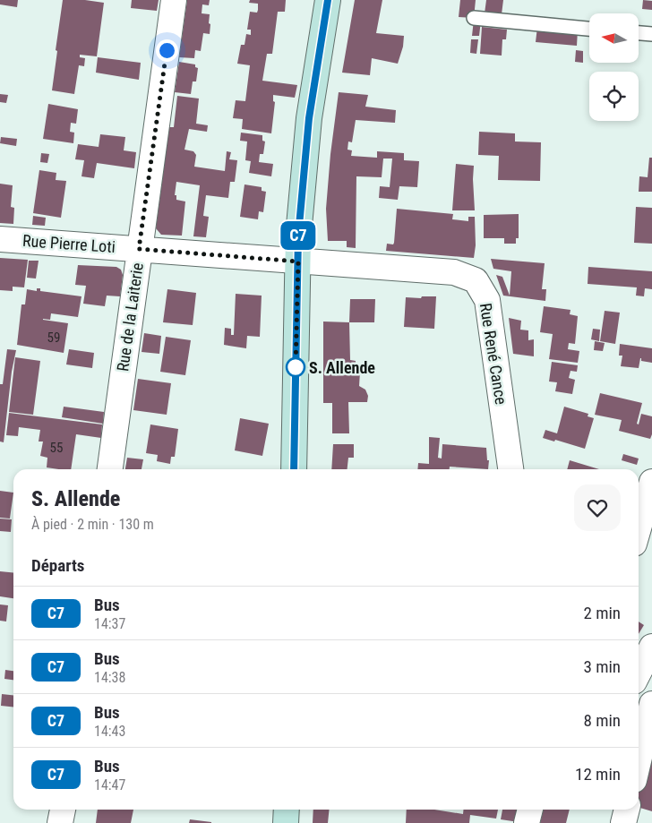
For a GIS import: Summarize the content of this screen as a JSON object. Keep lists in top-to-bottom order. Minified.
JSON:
{"streets":{"street":["Rue Pierre Loti","Rue de la Laiterie","Rue René Cance"]},"crossings":[["Rue Pierre Loti","Rue de la Laiterie"],["Rue Pierre Loti","Rue René Cance"]],"places":["S. Allende"],"lines":["bus line C7"],"house_numbers":["59","55"],"north":"left","page":{"on_map":"C7","heading":[["S. Allende","À pied · 2 min · 130 m"],"Départs"],"list":[{"mark":"C7","name":"Bus","note":"14:37","value":"2 min"},{"mark":"C7","name":"Bus","note":"14:38","value":"3 min"},{"mark":"C7","name":"Bus","note":"14:43","value":"8 min"},{"mark":"C7","name":"Bus","note":"14:47","value":"12 min"}]}}
